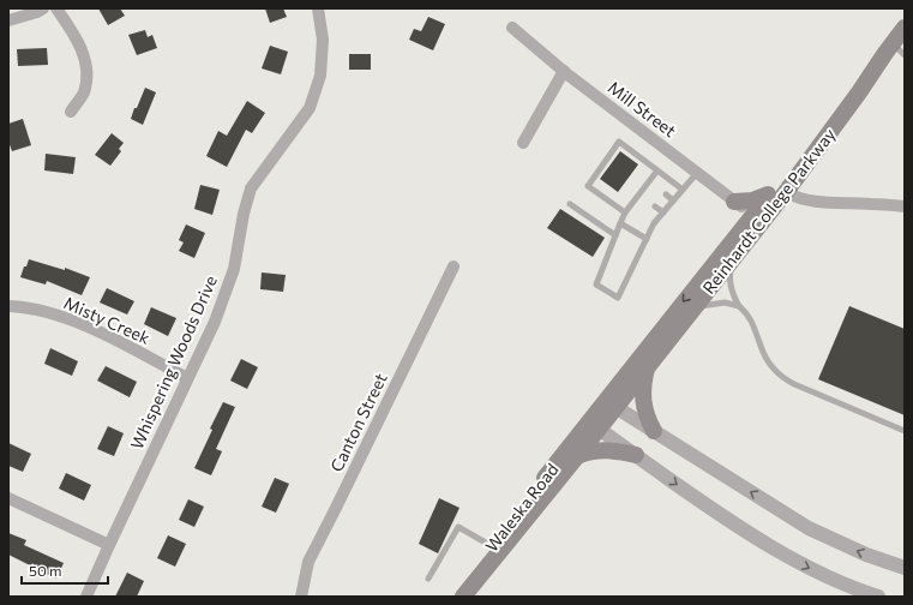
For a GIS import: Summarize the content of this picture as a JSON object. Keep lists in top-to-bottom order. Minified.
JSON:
{"streets":{"main road":["Reinhardt College Parkway","Waleska Road"],"street":["Mill Street","Misty Creek","Whispering Woods Drive","Canton Street"]},"crossings":[["Mill Street","Reinhardt College Parkway"],["Misty Creek","Whispering Woods Drive"]],"scale_bar":"50 m"}
